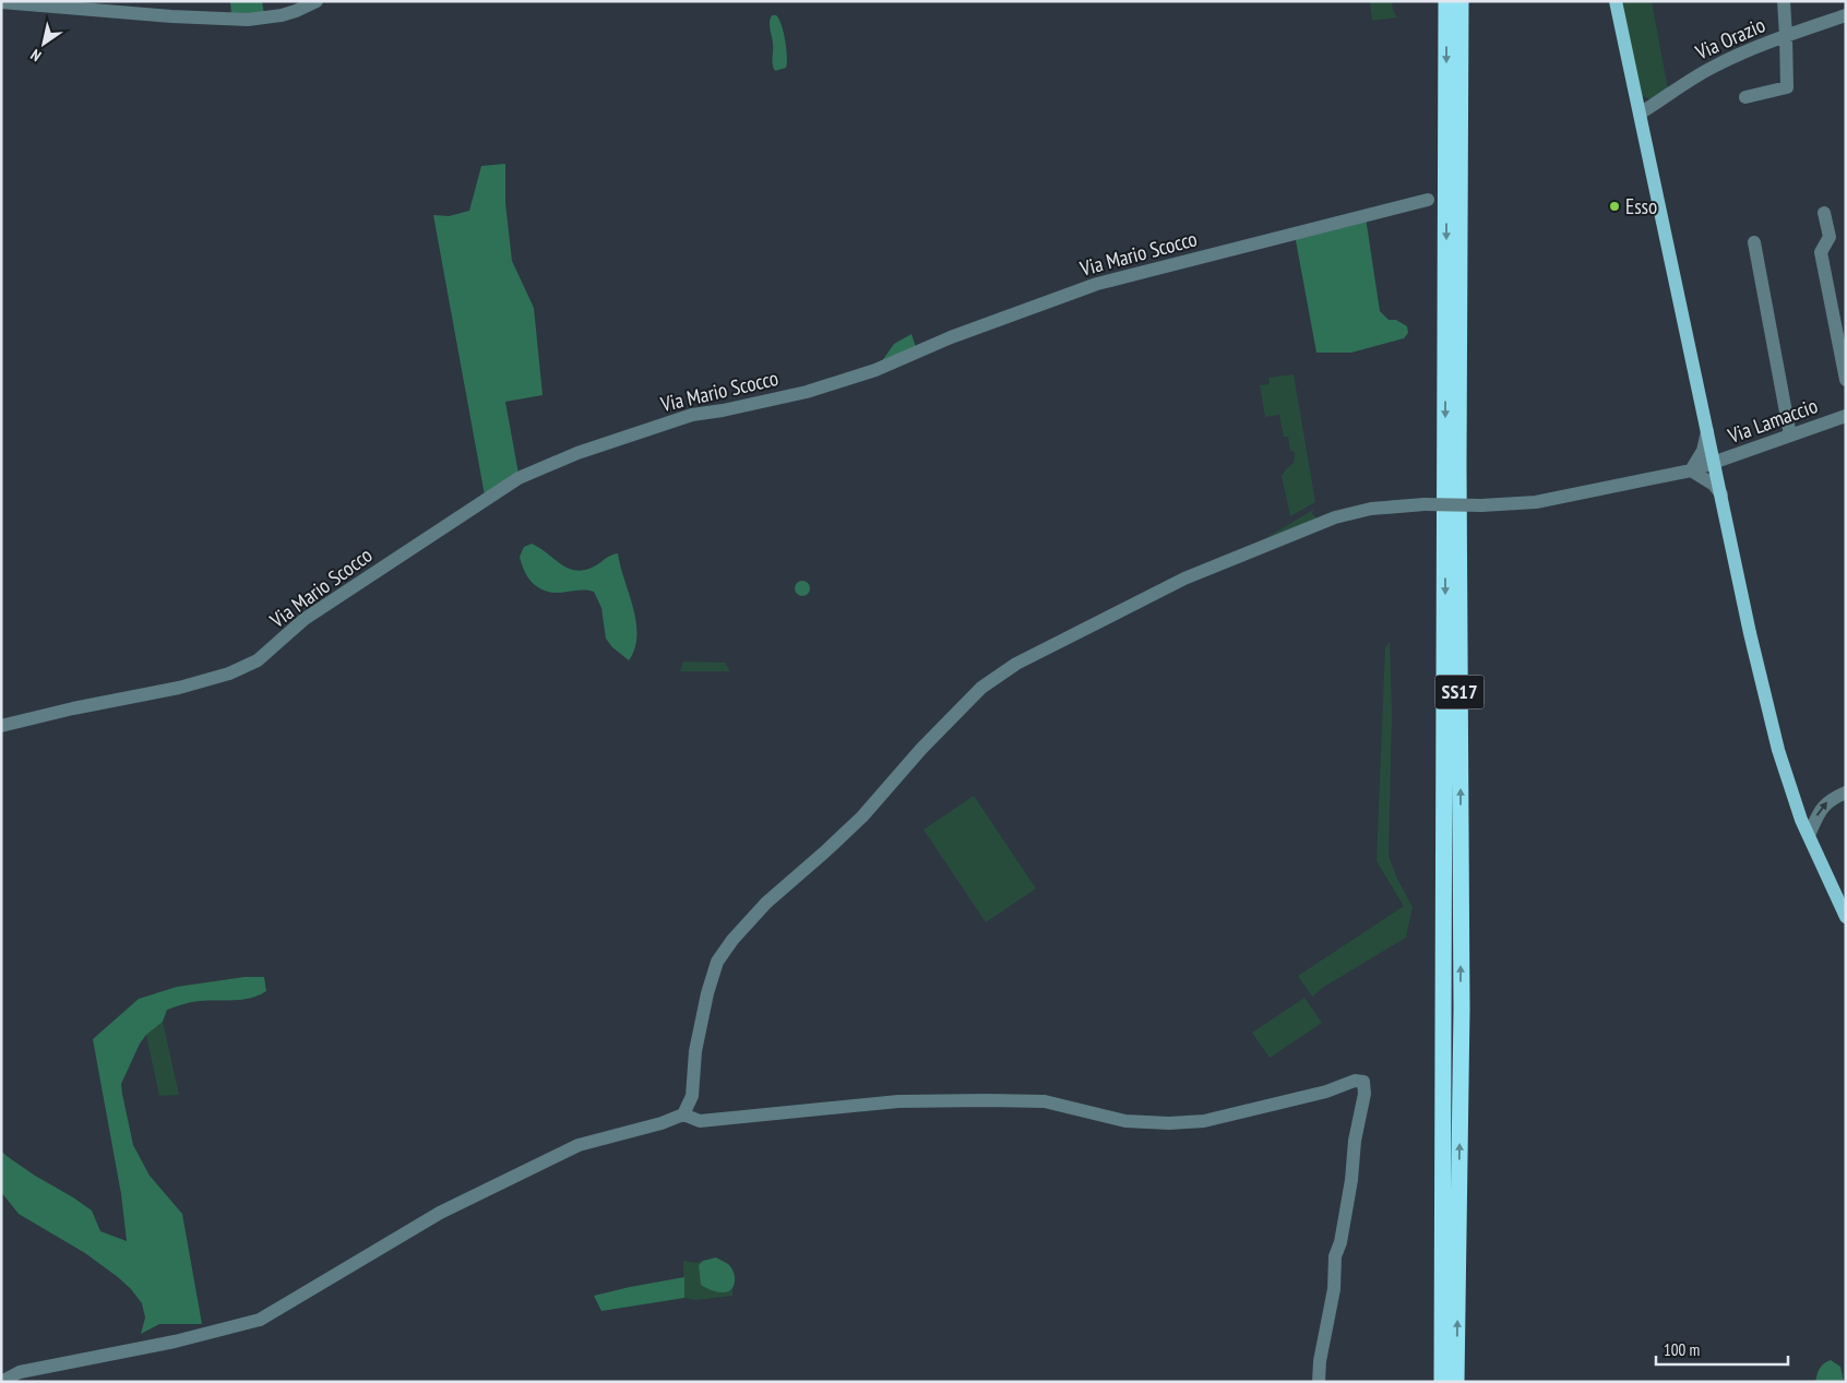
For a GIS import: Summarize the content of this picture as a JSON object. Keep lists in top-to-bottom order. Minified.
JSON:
{"streets":{"highway":["SS17"],"street":["Via Orazio","Via Mario Scocco","Via Lamaccio"]},"places":["Esso"],"scale_bar":"100 m","north":"bottom left"}
